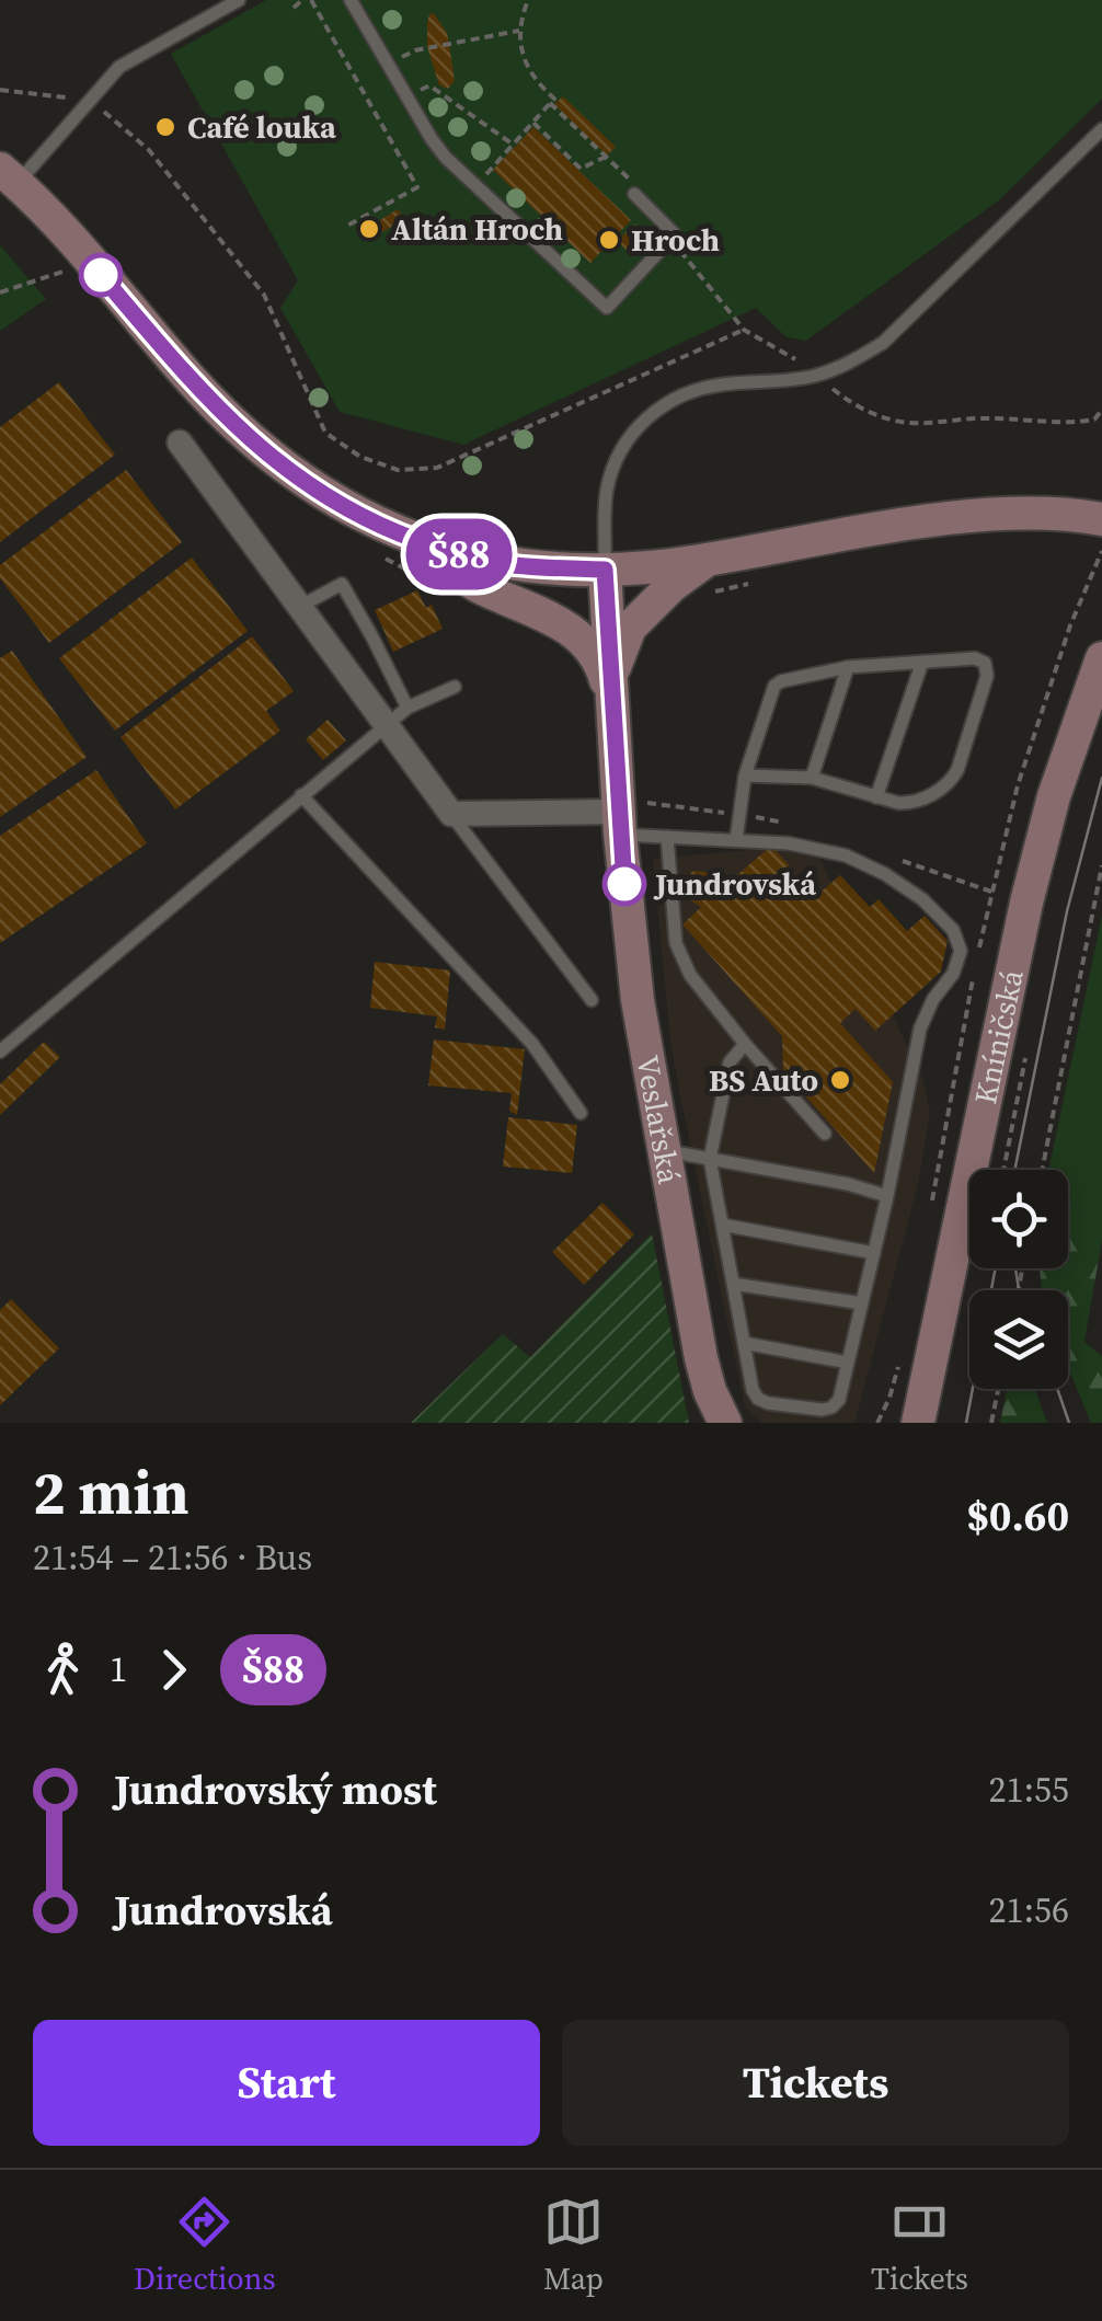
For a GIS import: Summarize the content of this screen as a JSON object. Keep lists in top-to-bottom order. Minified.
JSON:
{"streets":{"street":["Kníničská","Veslařská"]},"places":["Café louka","Altán Hroch","Hroch","Jundrovská","BS Auto"],"lines":["bus line Š88"],"page":{"on_map":"Š88","heading":["2 min","21:54 – 21:56 · Bus","$0.60"],"legs":["1","Š88"],"list":[{"name":"Jundrovský most","value":"21:55"},{"name":"Jundrovská","value":"21:56"}],"buttons":["Start","Tickets"],"tabs":["Directions","Map","Tickets"]}}
